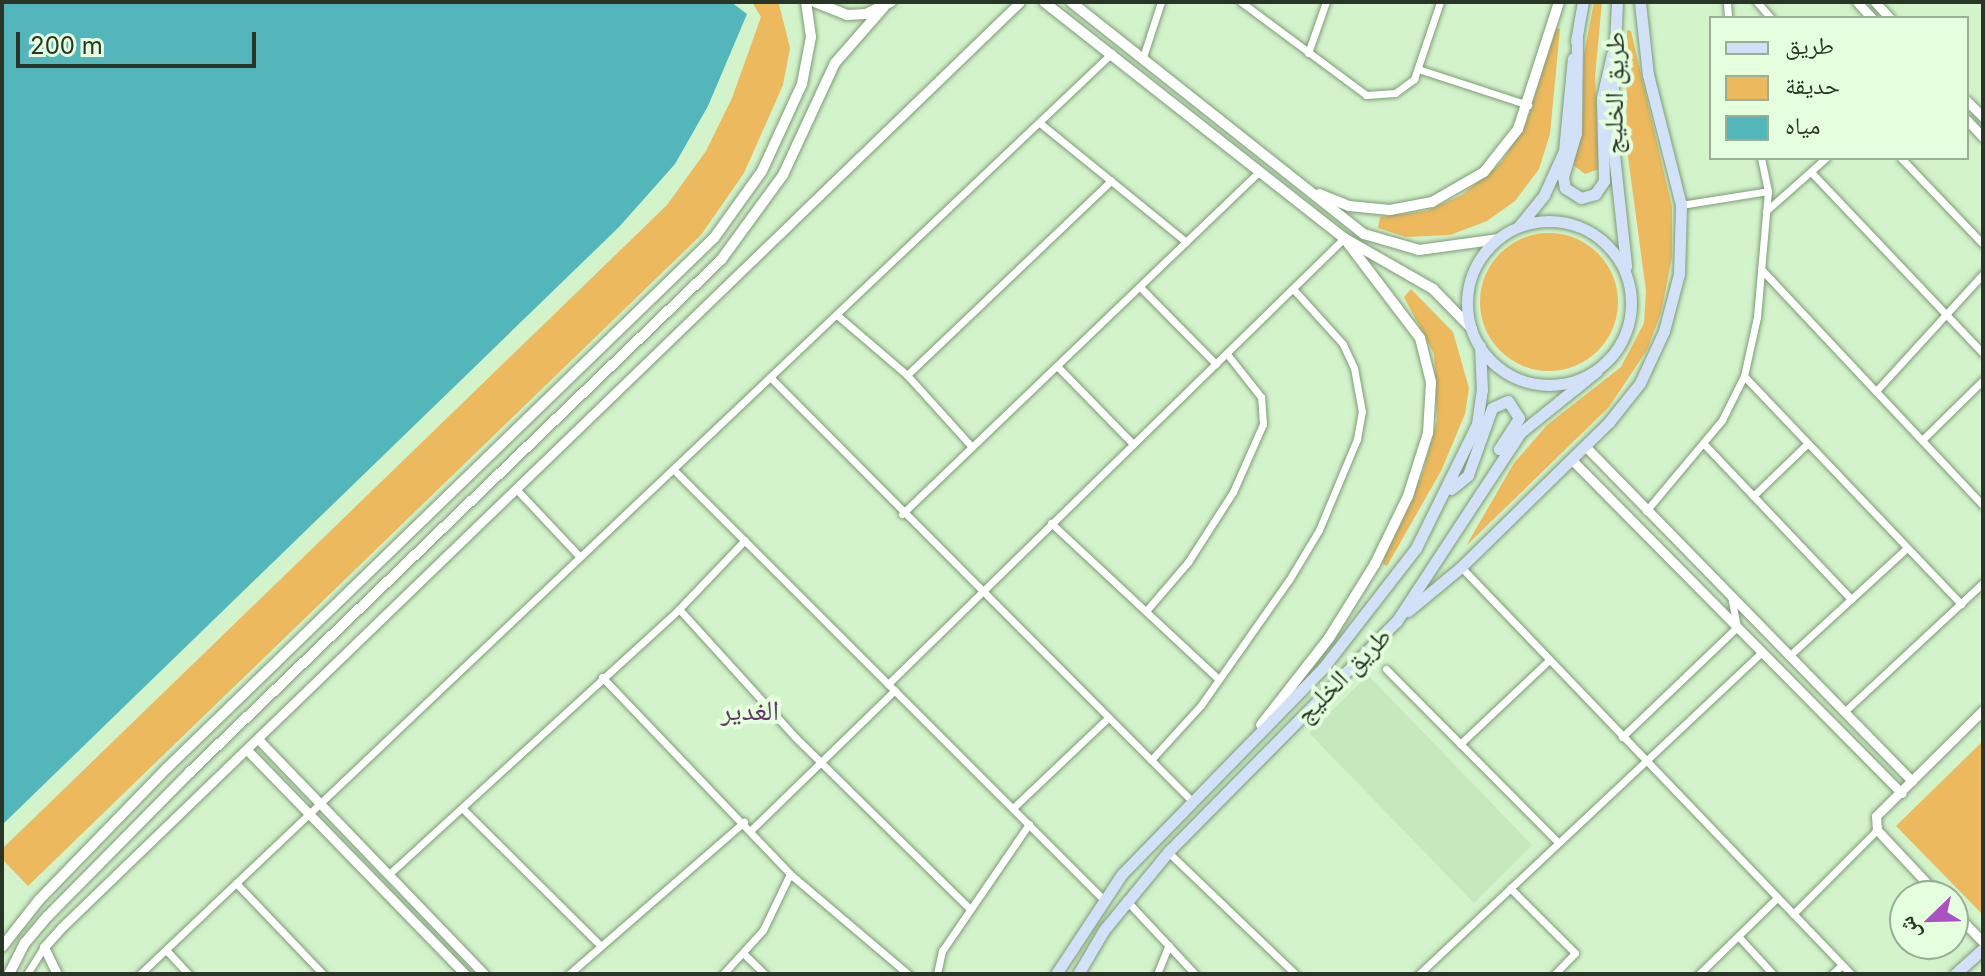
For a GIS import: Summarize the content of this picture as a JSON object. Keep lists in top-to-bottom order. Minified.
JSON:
{"streets":{"main road":["طريق الخليج"]},"districts":["الغدير"],"legend":["طريق","حديقة","مياه"],"scale_bar":"200 m","north":"bottom left"}
